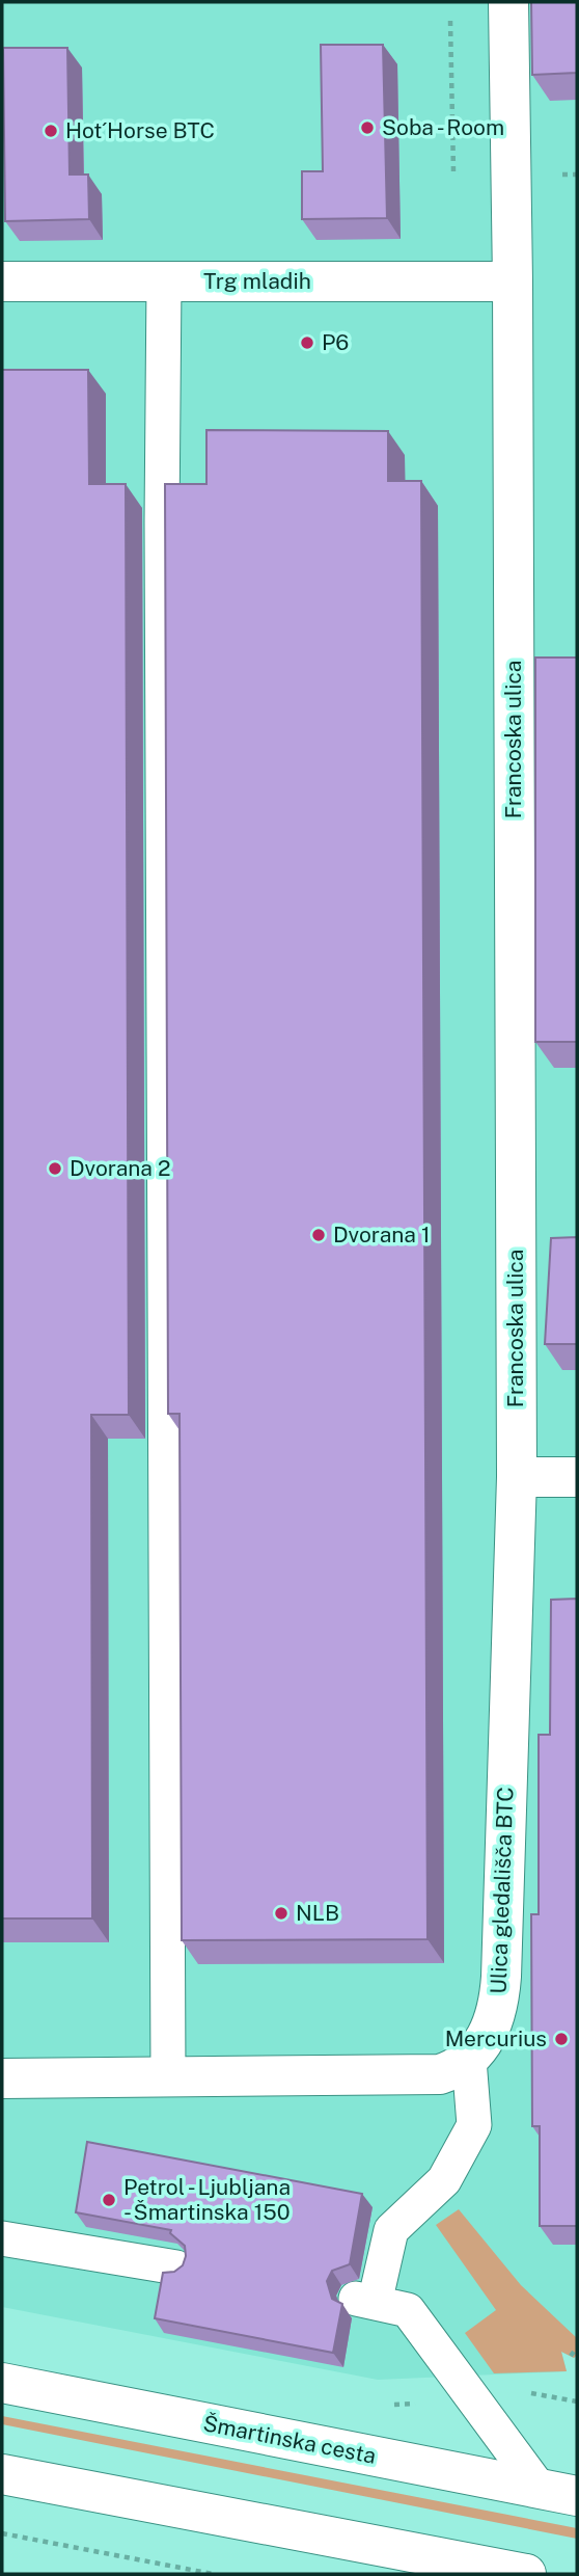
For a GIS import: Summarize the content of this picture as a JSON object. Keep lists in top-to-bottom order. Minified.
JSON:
{"streets":{"street":["Trg mladih","Francoska ulica","Ulica gledališča BTC","Šmartinska cesta"]},"crossings":[["Trg mladih","Francoska ulica"],["Francoska ulica","Ulica gledališča BTC"]],"places":["Soba - Room","Hot´Horse BTC","P6","Dvorana 2","Dvorana 1","NLB","Mercurius","Petrol - Ljubljana - Šmartinska 150"]}
